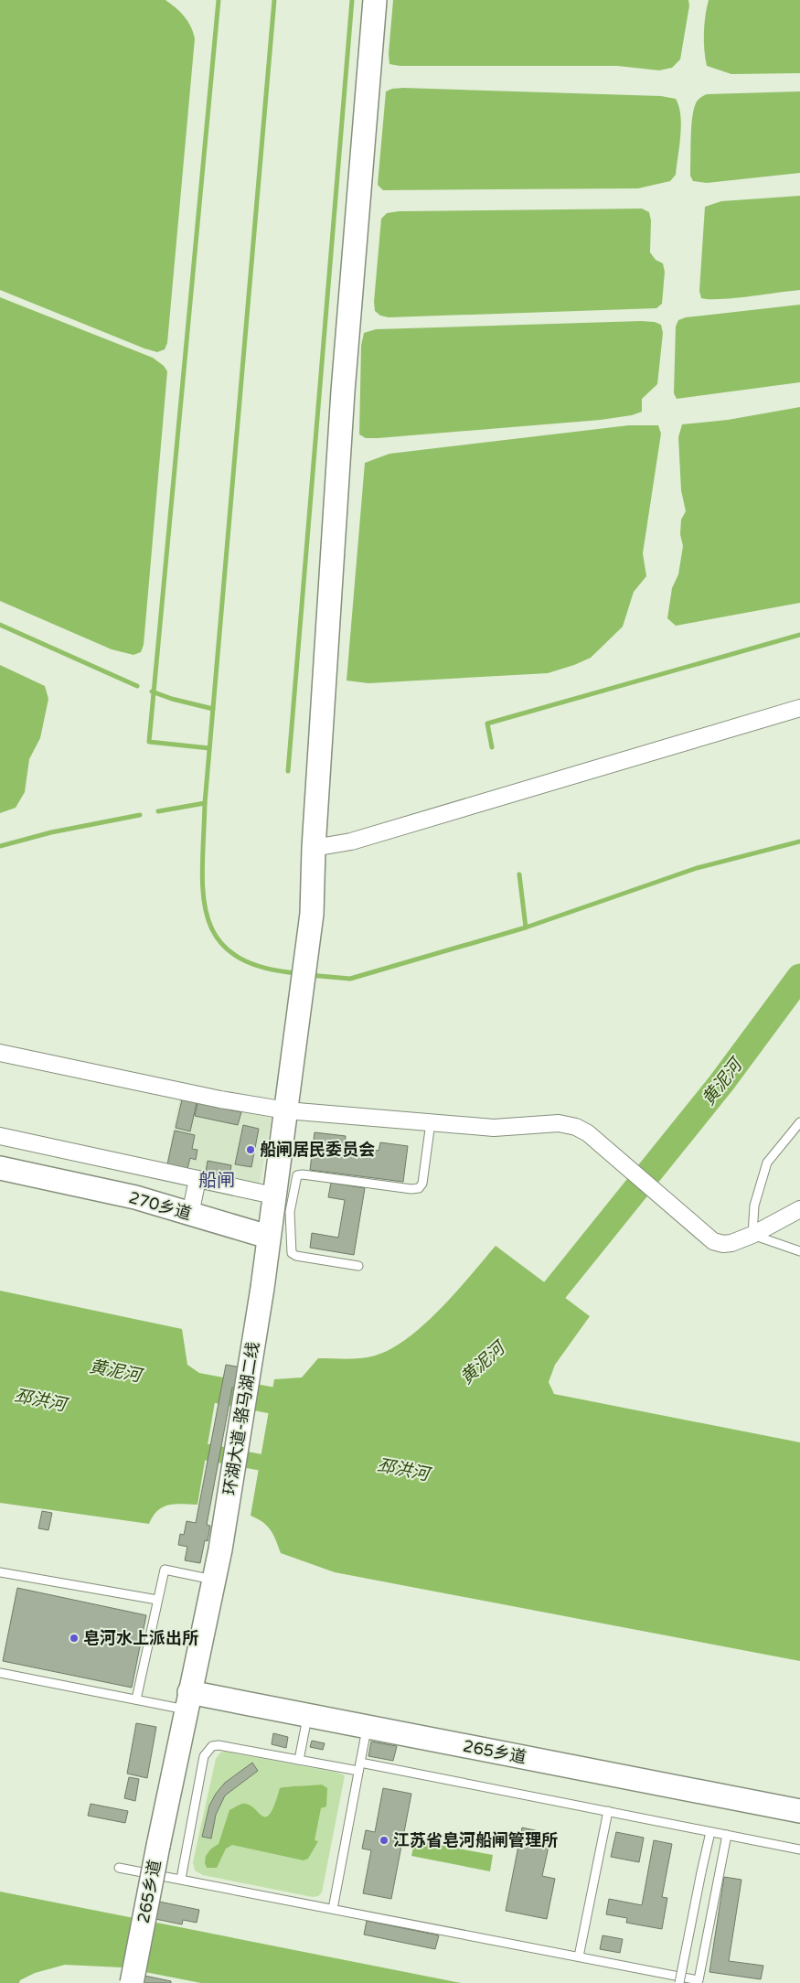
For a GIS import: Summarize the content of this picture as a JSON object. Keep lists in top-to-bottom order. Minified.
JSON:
{"streets":{"street":["270乡道","环湖大道-骆马湖二线","265乡道"]},"crossings":[["270乡道","环湖大道-骆马湖二线"],["环湖大道-骆马湖二线","265乡道"]],"districts":["船闸"],"water":["黄泥河","邳洪河"],"places":["船闸居民委员会","皂河水上派出所","江苏省皂河船闸管理所"]}
